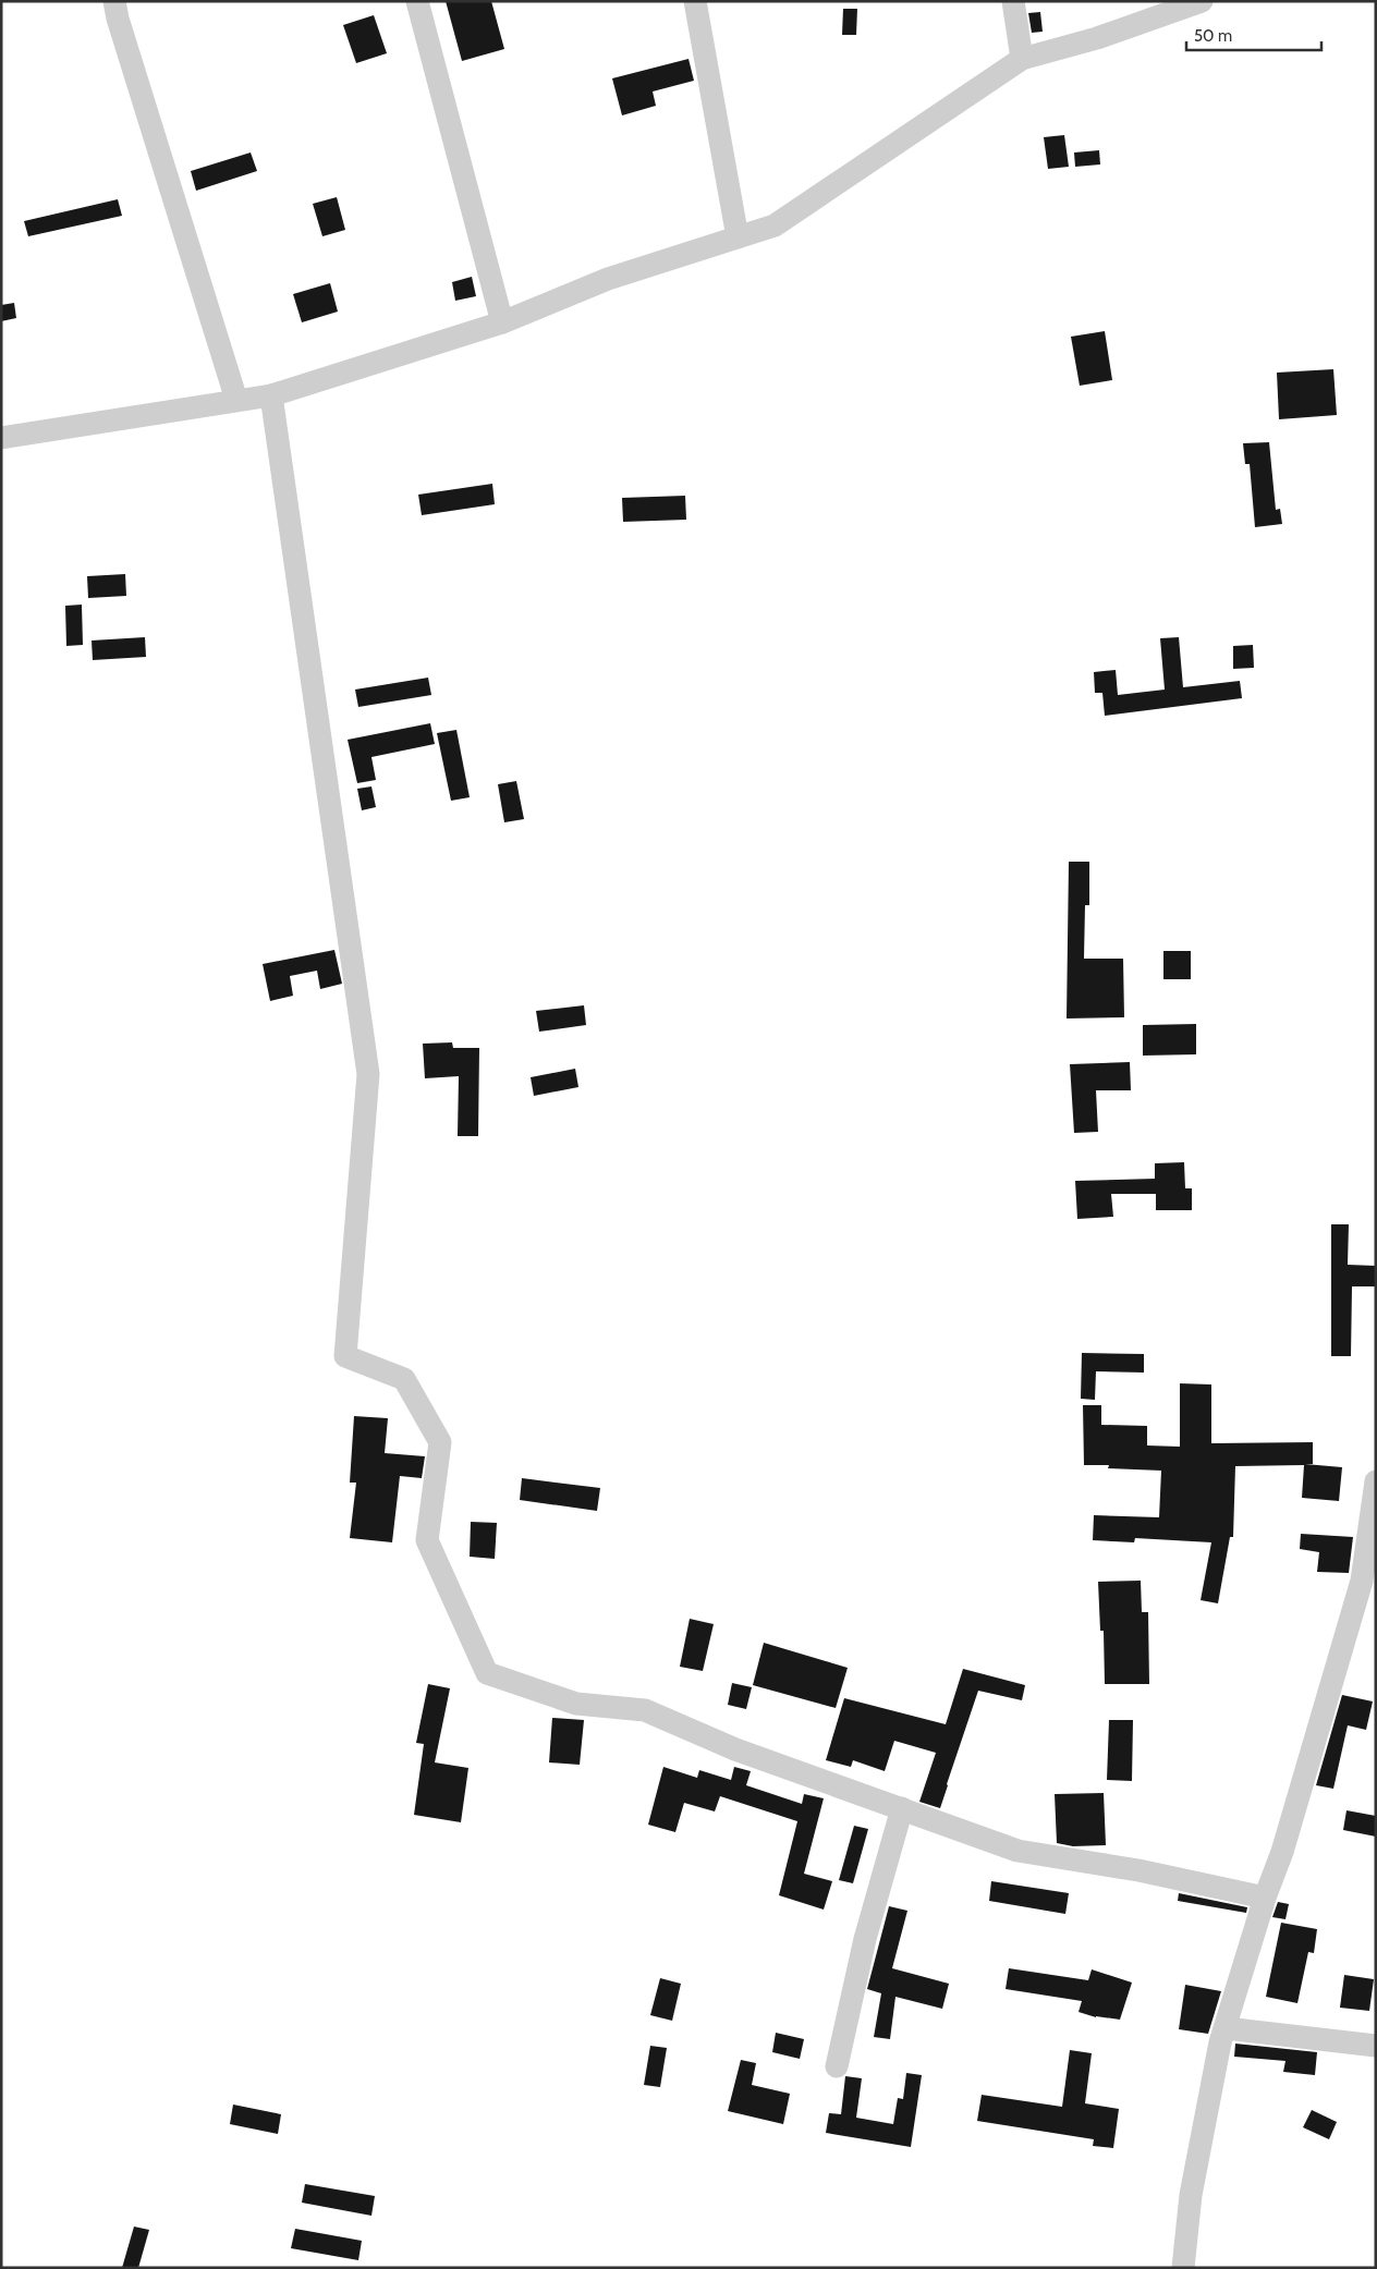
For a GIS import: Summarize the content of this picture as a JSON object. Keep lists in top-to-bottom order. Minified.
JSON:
{"scale_bar":"50 m"}
